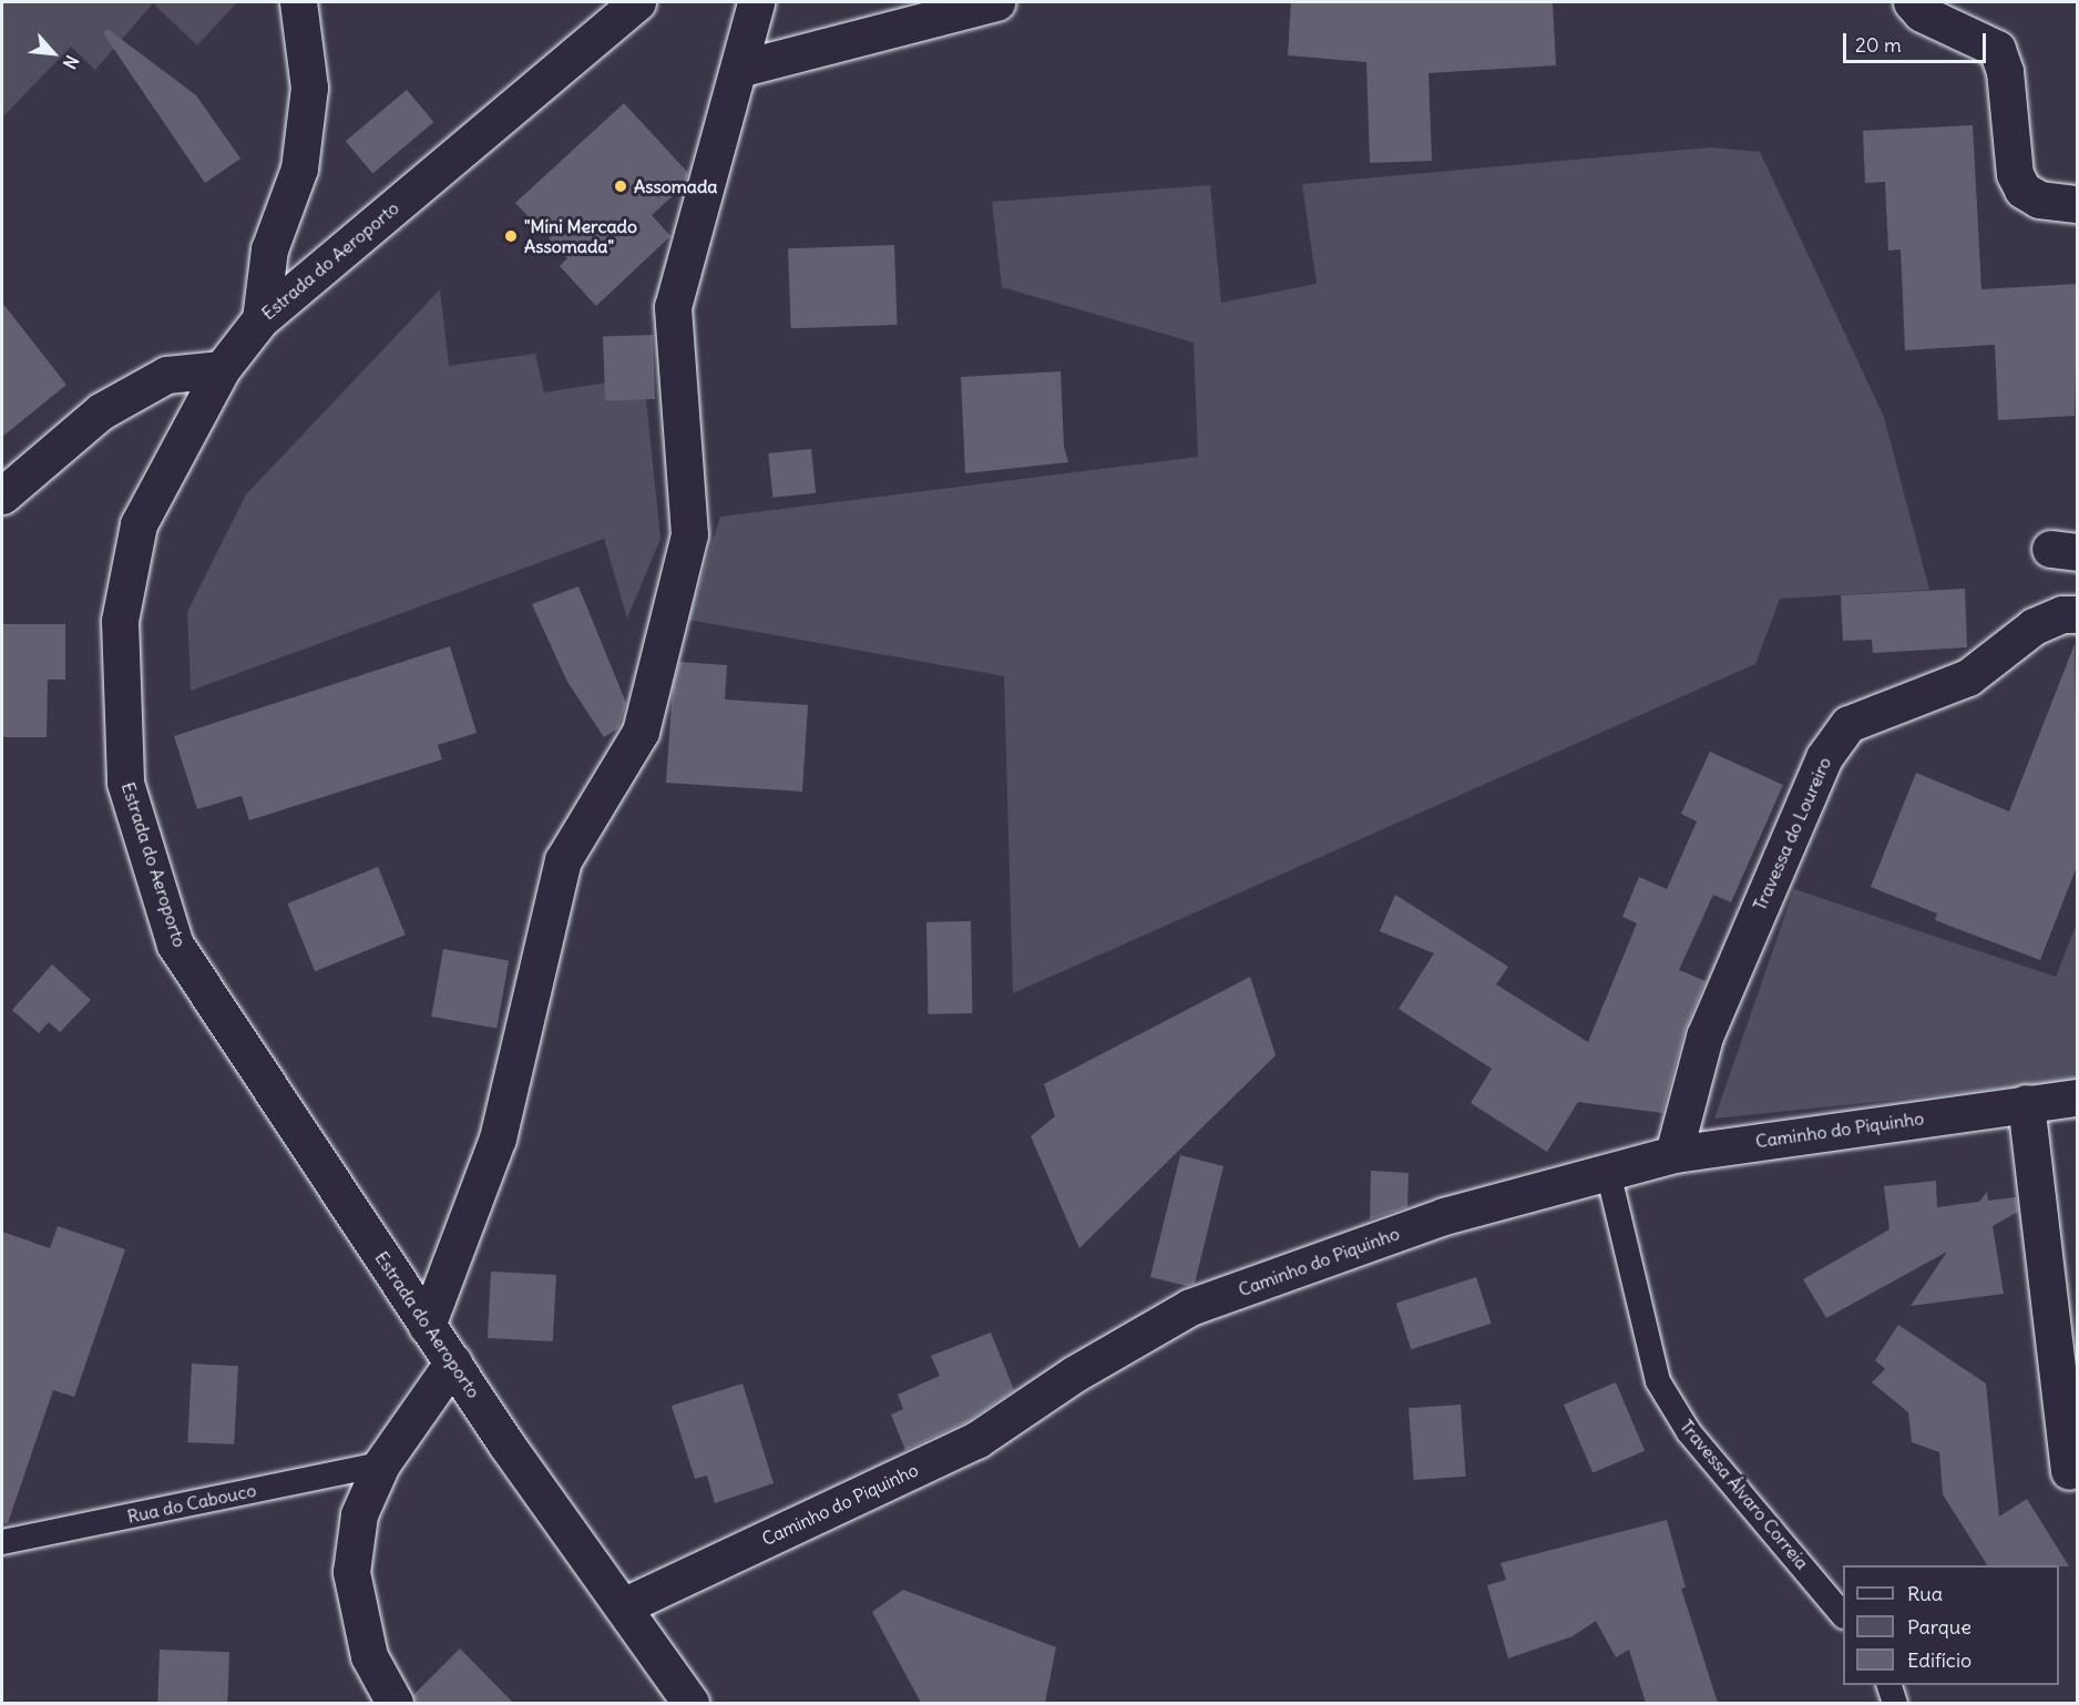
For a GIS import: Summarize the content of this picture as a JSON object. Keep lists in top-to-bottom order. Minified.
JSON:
{"streets":{"street":["Estrada do Aeroporto","Travessa do Loureiro","Caminho do Piquinho"],"lane":["Travessa Álvaro Correia","Rua do Cabouco"]},"crossings":[["Estrada do Aeroporto","Caminho do Piquinho"],["Travessa do Loureiro","Caminho do Piquinho"],["Caminho do Piquinho","Travessa Álvaro Correia"]],"places":["Assomada","\"Mini Mercado Assomada\""],"legend":["Rua","Parque","Edifício"],"scale_bar":"20 m","north":"bottom right"}
